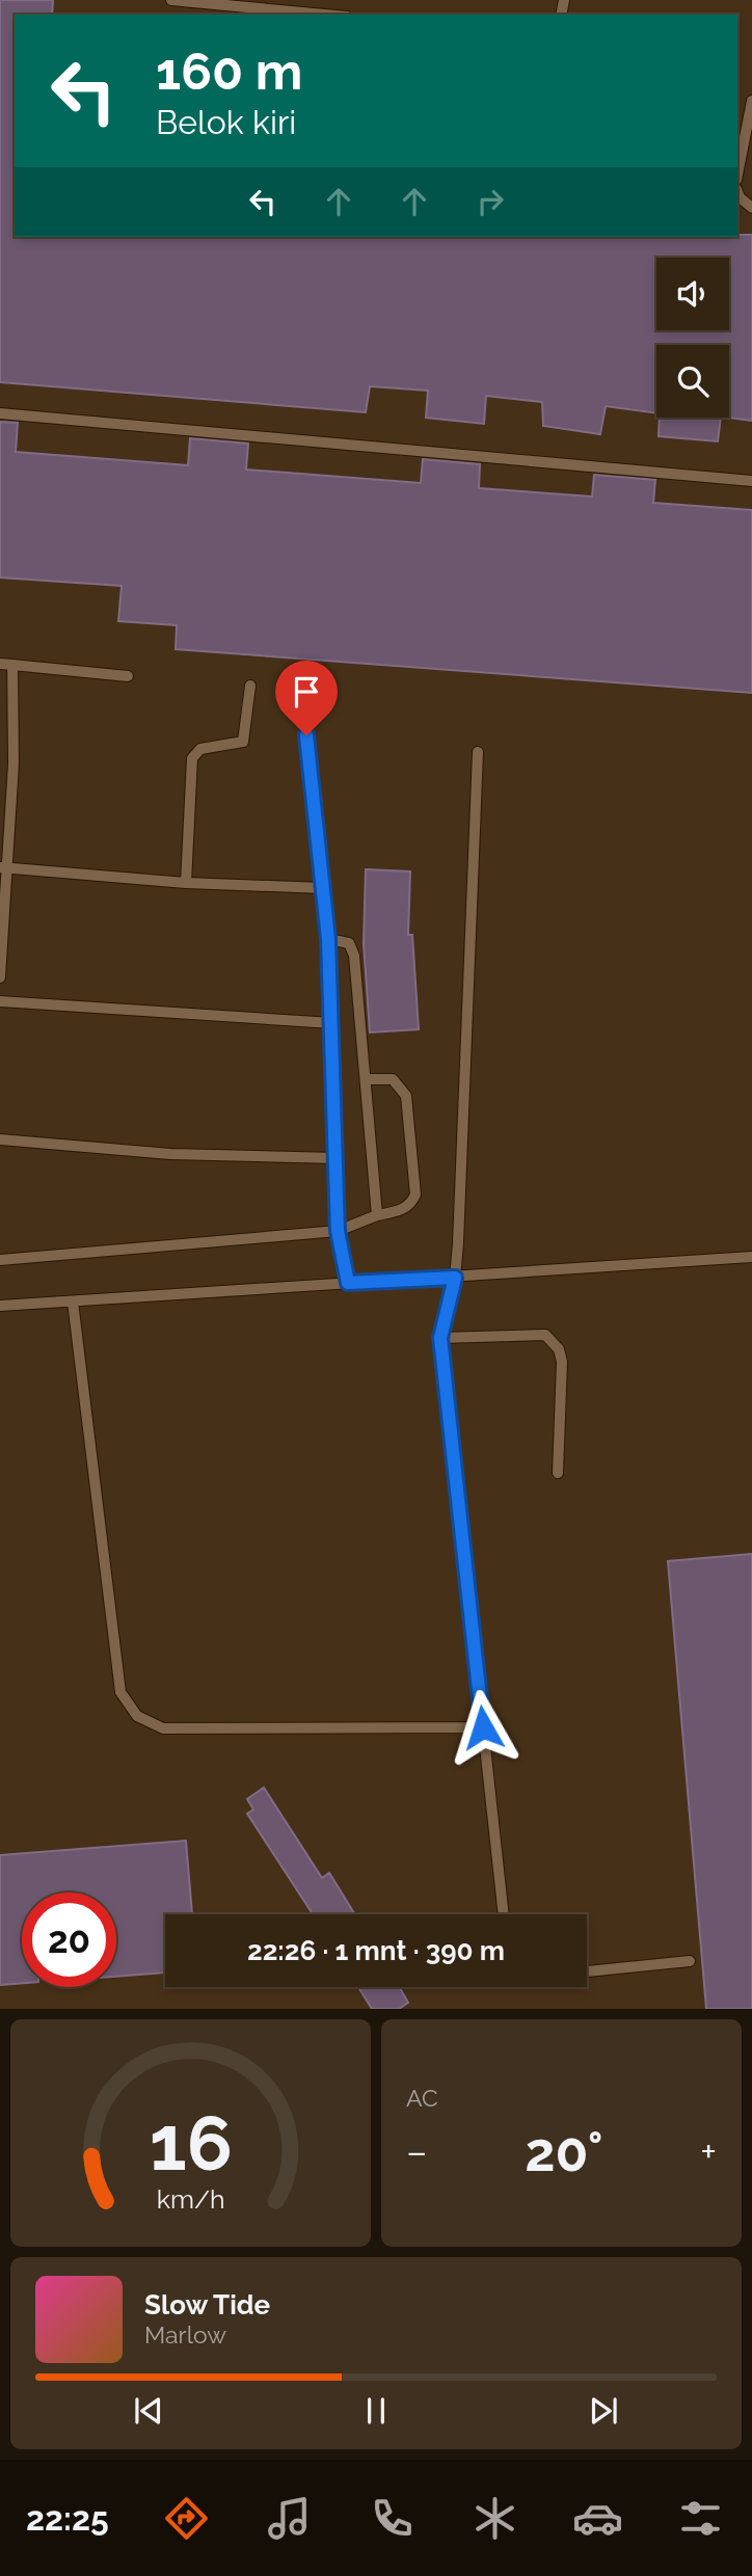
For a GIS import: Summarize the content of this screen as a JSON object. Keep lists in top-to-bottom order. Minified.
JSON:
{"page":{"turn":["160 m","Belok kiri"],"limit":"20","trip":"22:26 · 1 mnt · 390 m","tile":"AC","heat":["−","20°","+"],"song":["Slow Tide","Marlow"],"tabs":"22:25","gauge":["16","km/h"]}}
